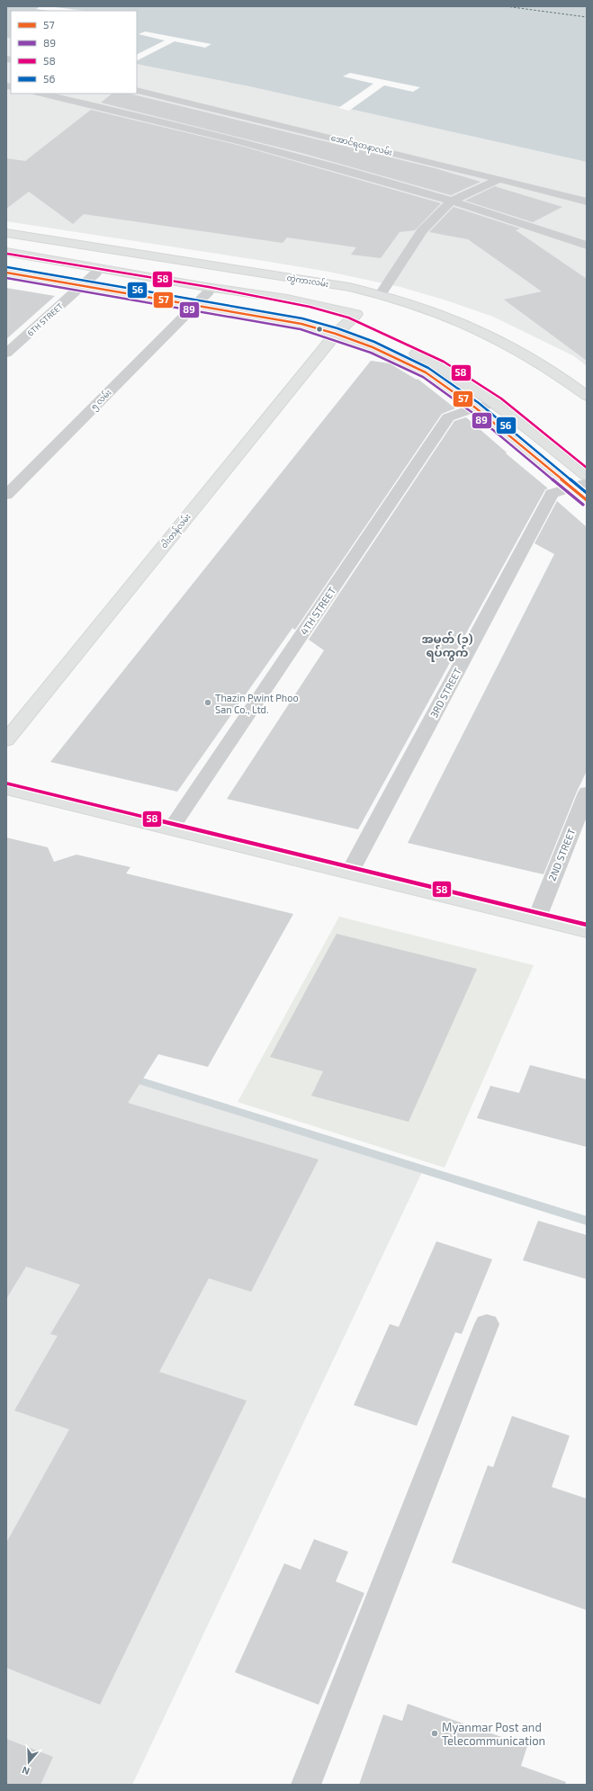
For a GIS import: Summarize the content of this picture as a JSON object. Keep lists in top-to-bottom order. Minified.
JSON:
{"streets":{"main road":["တွဲကားလမ်း","ဝါးတန်လမ်း"],"street":["အောင်ရတနာလမ်း","6TH STREET","၅ လမ်း","4TH STREET","3RD STREET","2ND STREET"]},"districts":["အမှတ် (၁) ရပ်ကွက်"],"places":["Thazin Pwint Phoo San Co., Ltd.","Myanmar Post and Telecommunication"],"lines":["transit line 58","transit line 56","transit line 57","transit line 89"],"legend":["57","89","58","56"],"north":"bottom"}
